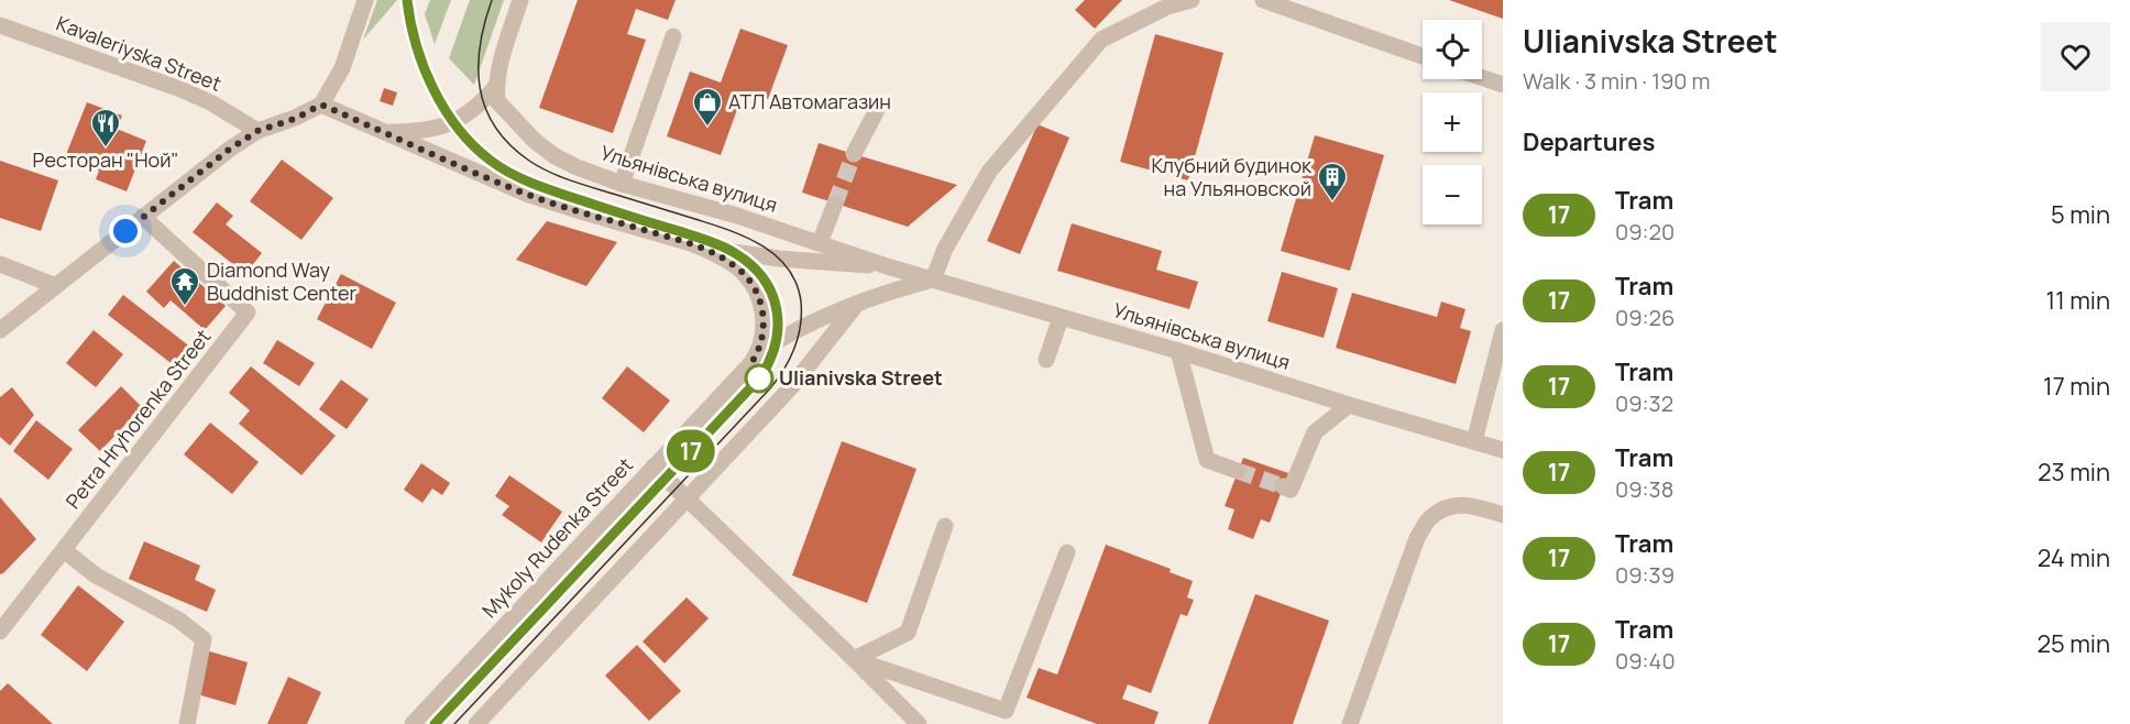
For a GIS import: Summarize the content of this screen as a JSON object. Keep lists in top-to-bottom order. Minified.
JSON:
{"streets":{"street":["Kavaleriyska Street","Ульянівська вулиця","Petra Hryhorenka Street","Mykoly Rudenka Street"]},"crossings":[["Ульянівська вулиця","Mykoly Rudenka Street"]],"places":{"shop":["АТЛ Автомагазин"],"restaurant":["Ресторан \"Ной\""],"building":["Клубний будинок на Ульяновской"],"temple":["Diamond Way Buddhist Center"],"other":["Ulianivska Street"]},"lines":["tram line 17"],"page":{"on_map":"17","heading":[["Ulianivska Street","Walk · 3 min · 190 m"],"Departures"],"map_buttons":["+","−"],"list":[{"mark":"17","name":"Tram","note":"09:20","value":"5 min"},{"mark":"17","name":"Tram","note":"09:26","value":"11 min"},{"mark":"17","name":"Tram","note":"09:32","value":"17 min"},{"mark":"17","name":"Tram","note":"09:38","value":"23 min"},{"mark":"17","name":"Tram","note":"09:39","value":"24 min"},{"mark":"17","name":"Tram","note":"09:40","value":"25 min"}]}}
